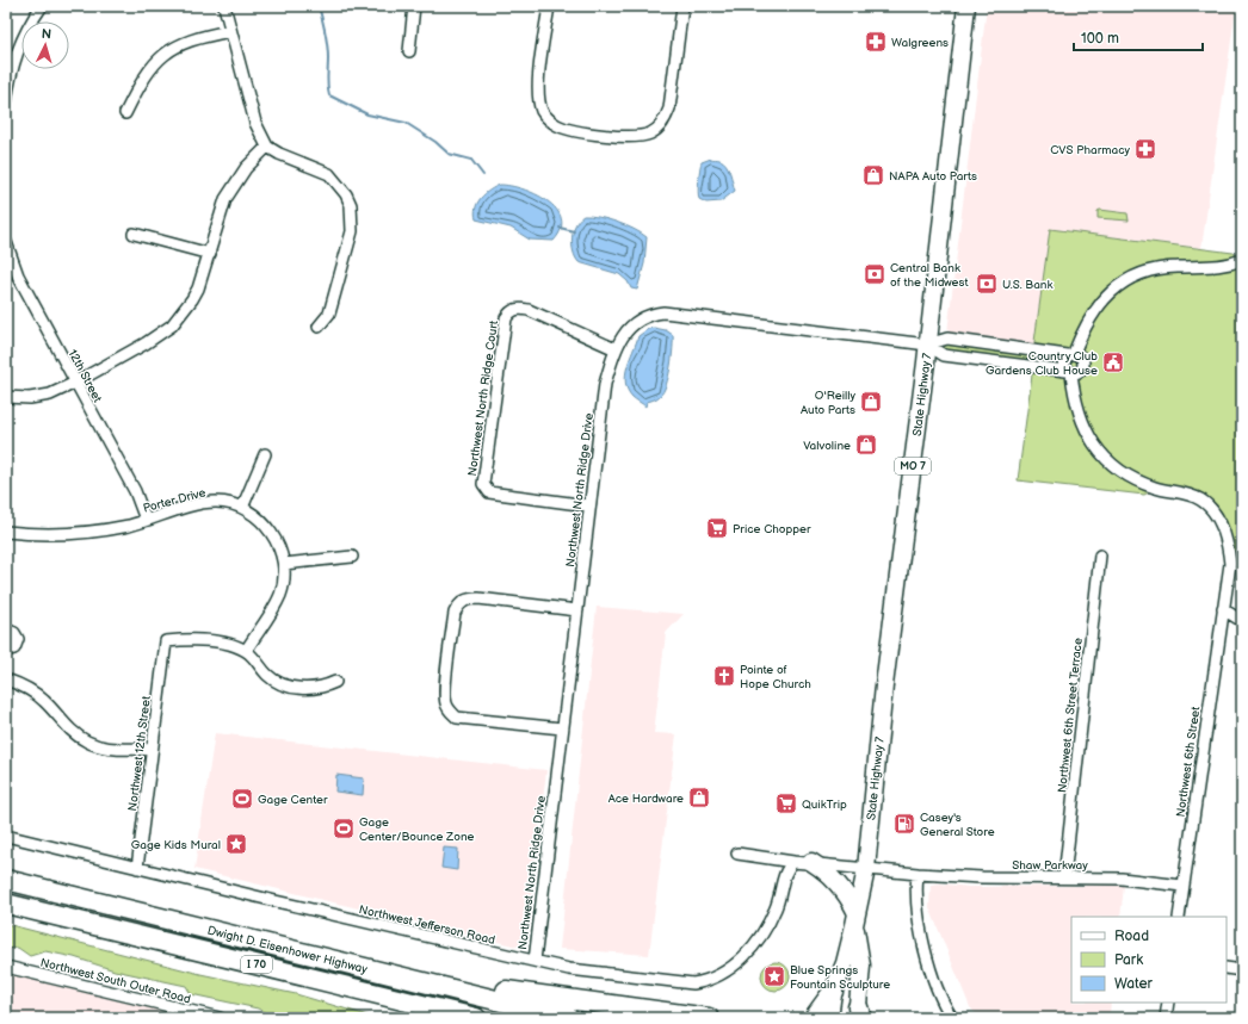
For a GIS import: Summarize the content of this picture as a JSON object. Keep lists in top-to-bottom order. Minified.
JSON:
{"streets":{"highway":["Dwight D. Eisenhower Highway","I 70"],"main road":["State Highway 7","MO 7"],"street":["12th Street","Northwest North Ridge Court","Northwest North Ridge Drive","Porter Drive","Northwest 6th Street Terrace","Northwest 12th Street","Northwest 6th Street","Shaw Parkway","Northwest Jefferson Road","Northwest South Outer Road"]},"crossings":[["12th Street","Porter Drive"],["State Highway 7","MO 7"],["State Highway 7","Northwest North Ridge Drive"],["State Highway 7","Shaw Parkway"],["Northwest North Ridge Court","Northwest North Ridge Drive"],["Northwest North Ridge Drive","Northwest Jefferson Road"],["Porter Drive","Northwest 12th Street"],["Northwest 6th Street Terrace","Shaw Parkway"],["Northwest 12th Street","Northwest Jefferson Road"],["Northwest 6th Street","Shaw Parkway"]],"places":{"pharmacy":["Walgreens","CVS Pharmacy"],"shop":["NAPA Auto Parts","O'Reilly Auto Parts","Valvoline","Ace Hardware"],"bank":["Central Bank of the Midwest","U.S. Bank"],"public building":["Country Club Gardens Club House"],"supermarket":["Price Chopper","QuikTrip"],"church":["Pointe of Hope Church"],"sports":["Gage Center","Gage Center/Bounce Zone"],"fuel station":["Casey's General Store"],"place":["Gage Kids Mural","Blue Springs Fountain Sculpture"]},"legend":["Road","Park","Water"],"scale_bar":"100 m","north":"top"}
